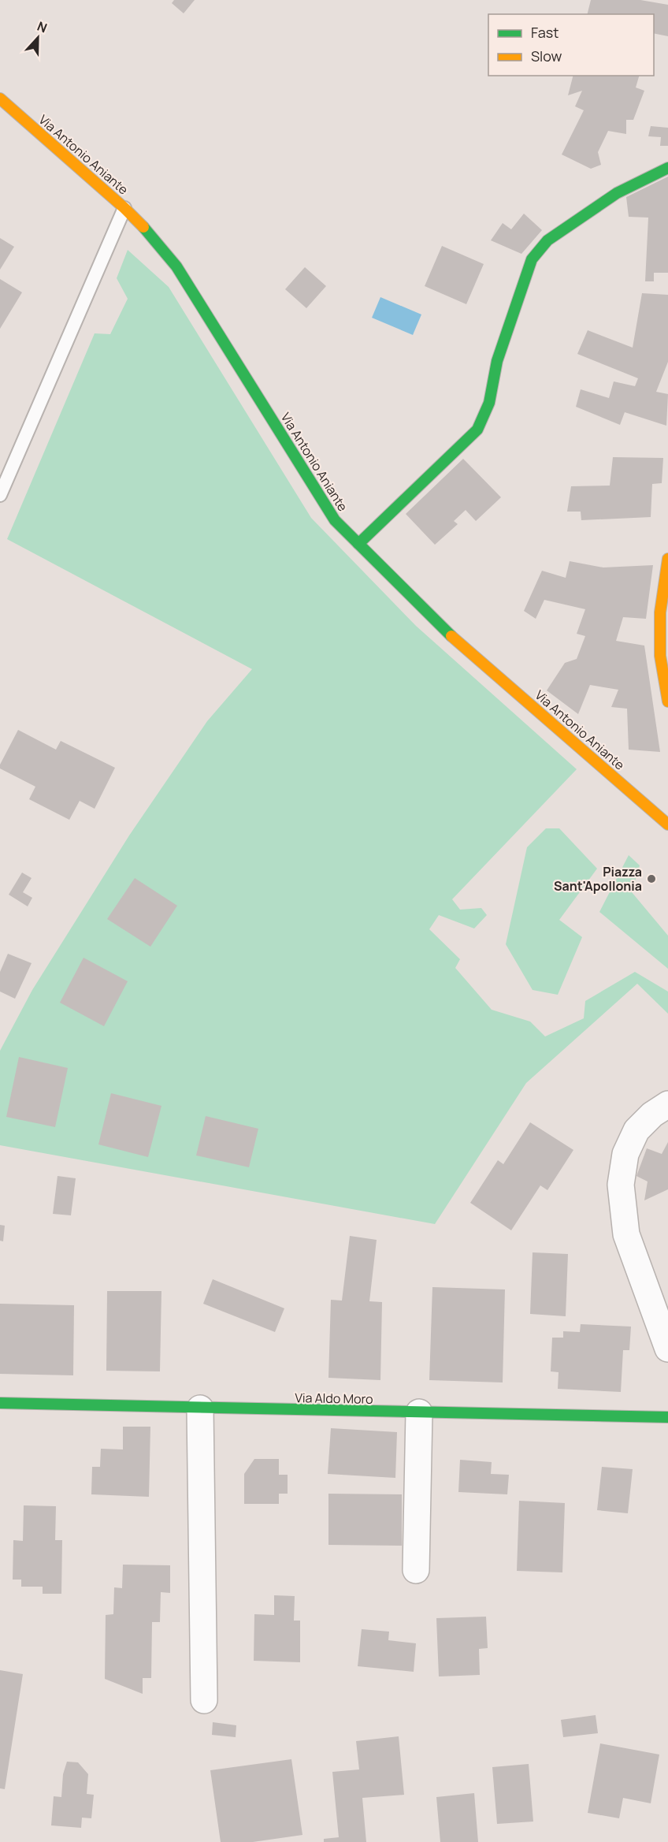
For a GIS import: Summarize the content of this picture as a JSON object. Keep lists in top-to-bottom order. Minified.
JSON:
{"streets":{"street":["Via Antonio Aniante","Via Aldo Moro"]},"places":["Piazza Sant'Apollonia"],"legend":["Fast","Slow"],"north":"top"}
